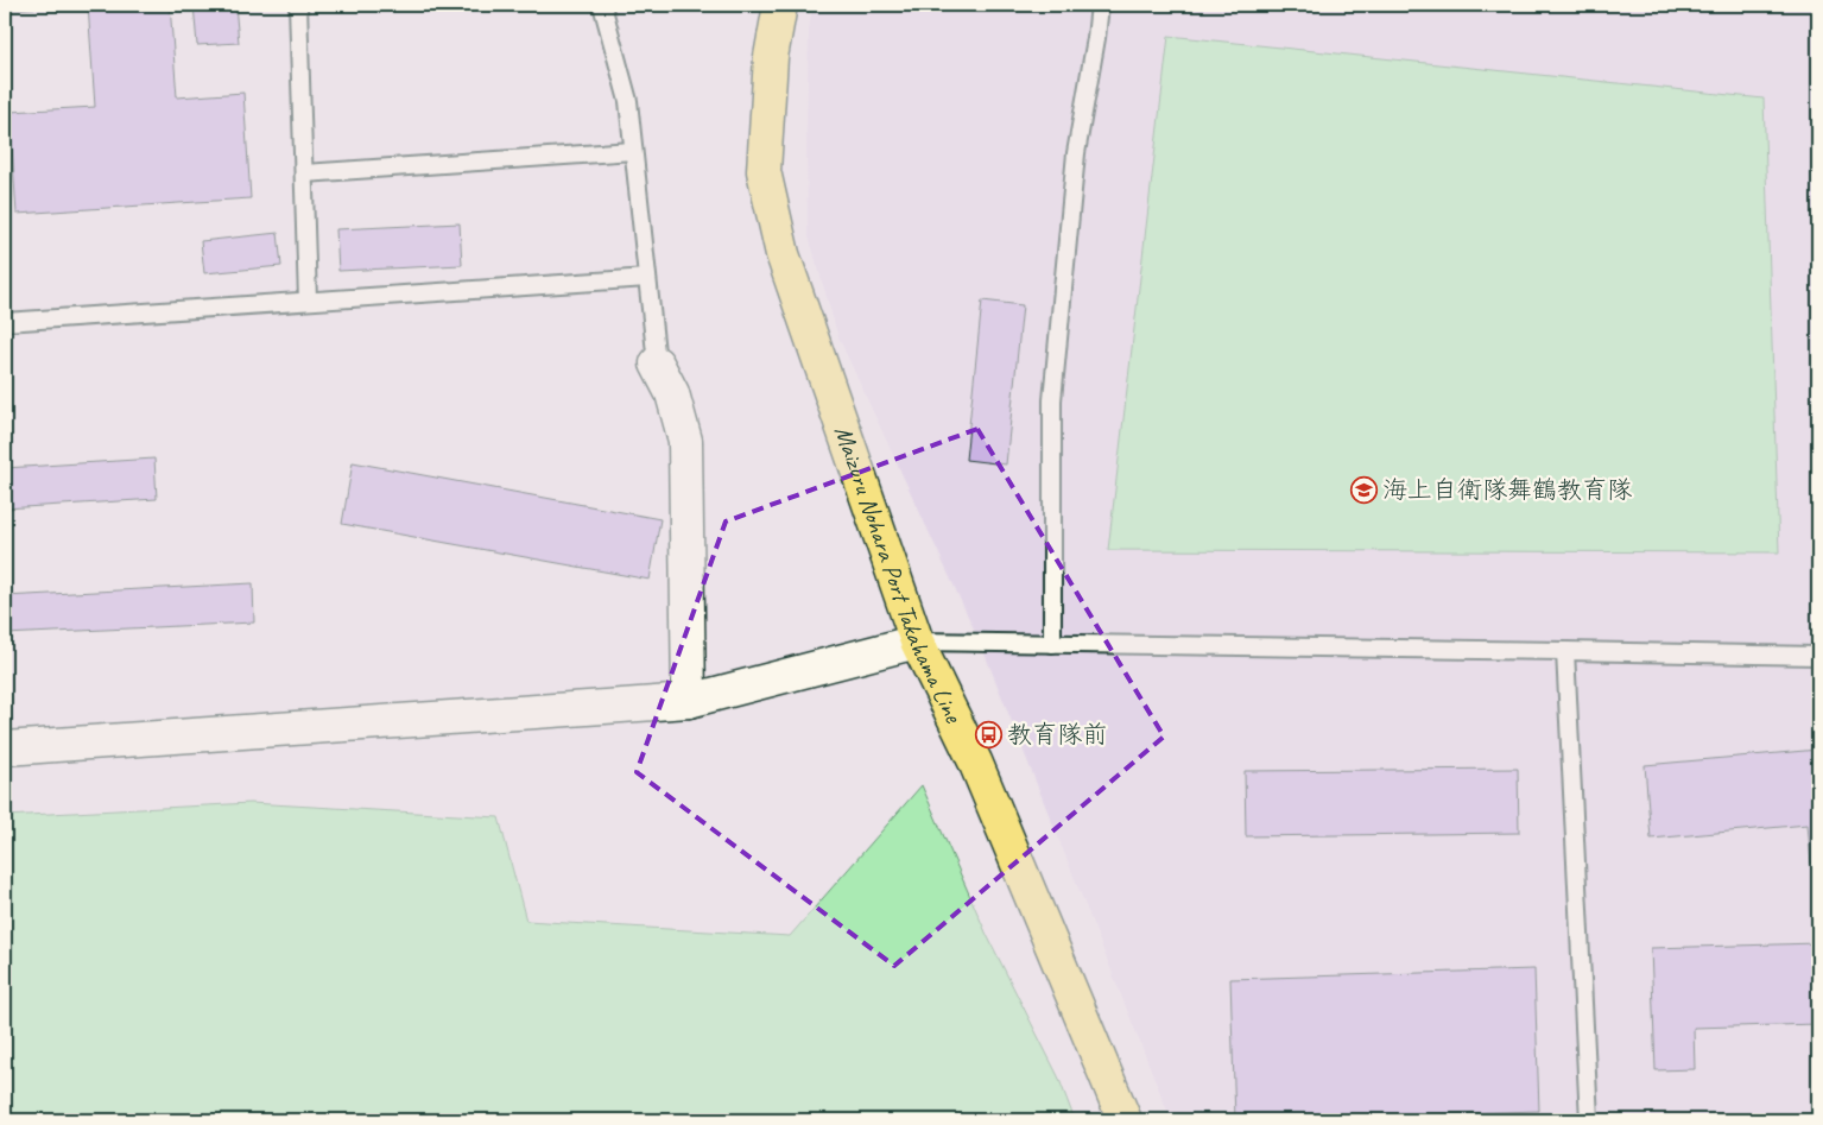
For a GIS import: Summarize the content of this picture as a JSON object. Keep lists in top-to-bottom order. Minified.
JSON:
{"streets":{"main road":["Maizuru Nohara Port Takahama Line"]},"places":{"school or university":["海上自衛隊舞鶴教育隊"],"bus stop":["教育隊前"]}}
